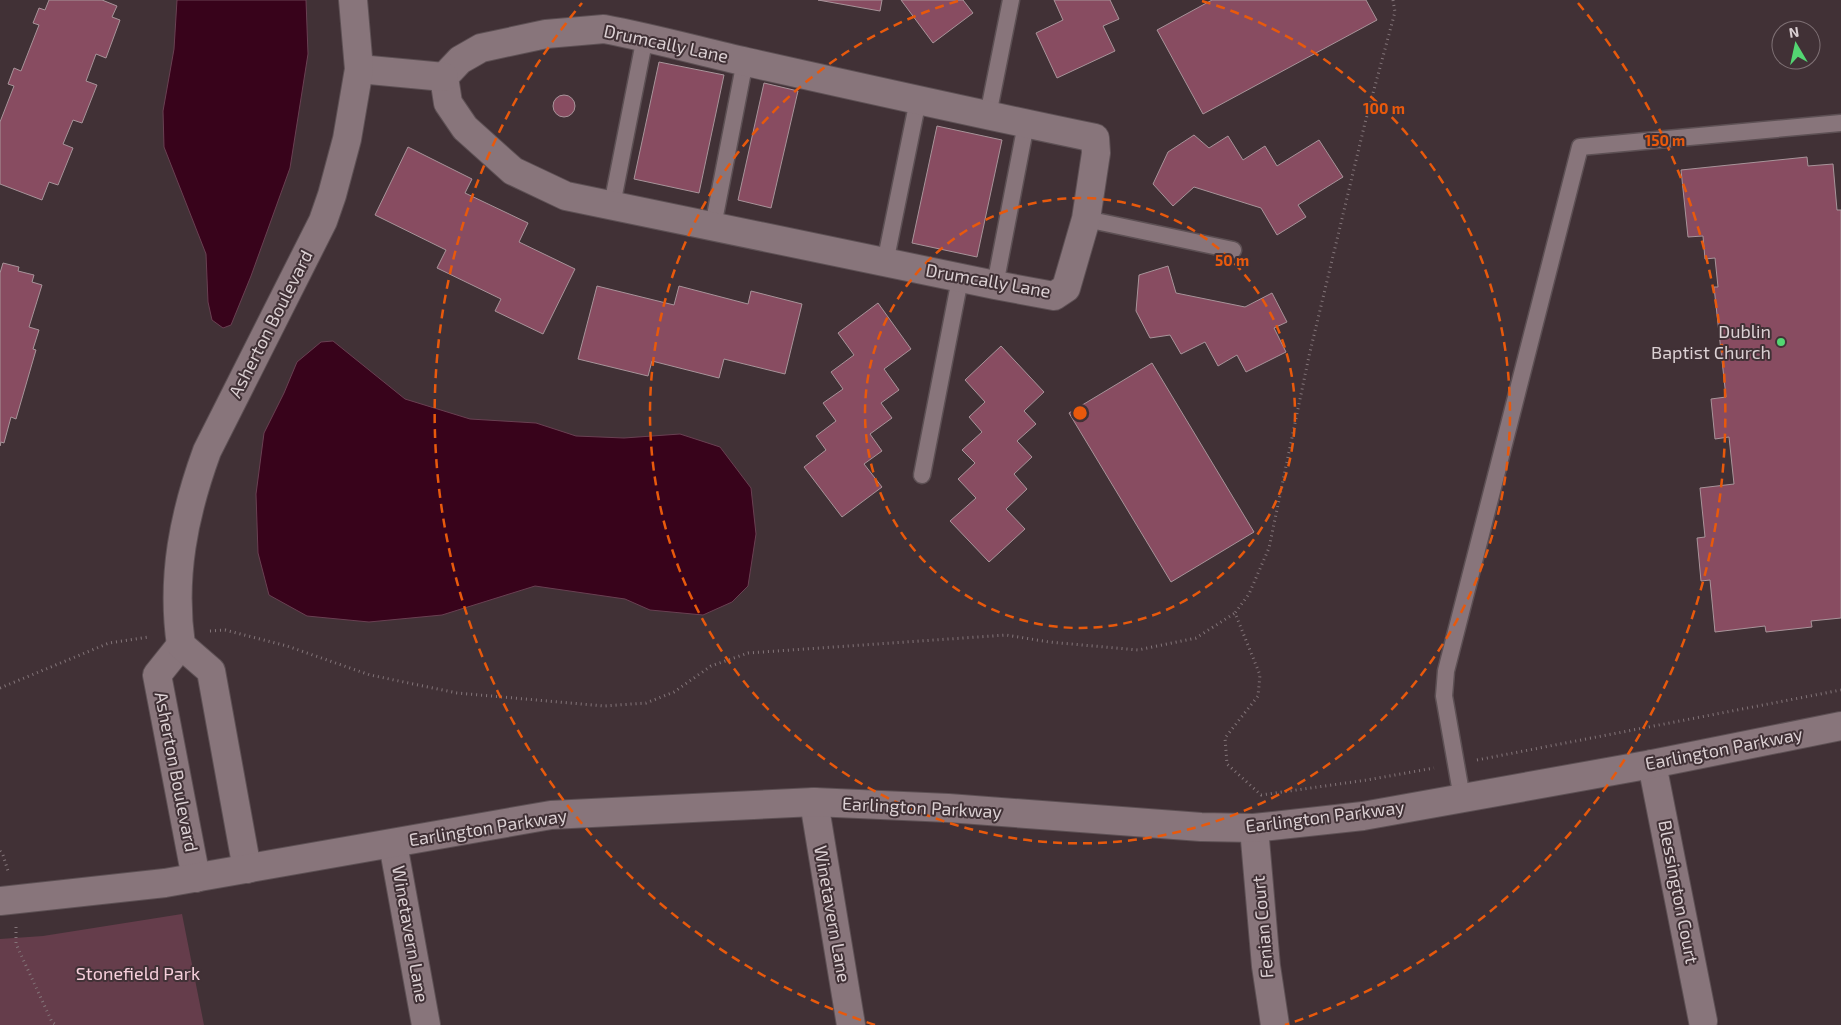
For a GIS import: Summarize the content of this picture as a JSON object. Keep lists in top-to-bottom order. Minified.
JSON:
{"streets":{"street":["Drumcally Lane","Asherton Boulevard","Earlington Parkway","Blessington Court","Winetavern Lane","Fenian Court"]},"crossings":[["Asherton Boulevard","Earlington Parkway"],["Earlington Parkway","Blessington Court"],["Earlington Parkway","Winetavern Lane"],["Earlington Parkway","Fenian Court"]],"parks":["Stonefield Park"],"places":["Dublin Baptist Church"],"north":"top","rings":["100 m","150 m","50 m"]}
